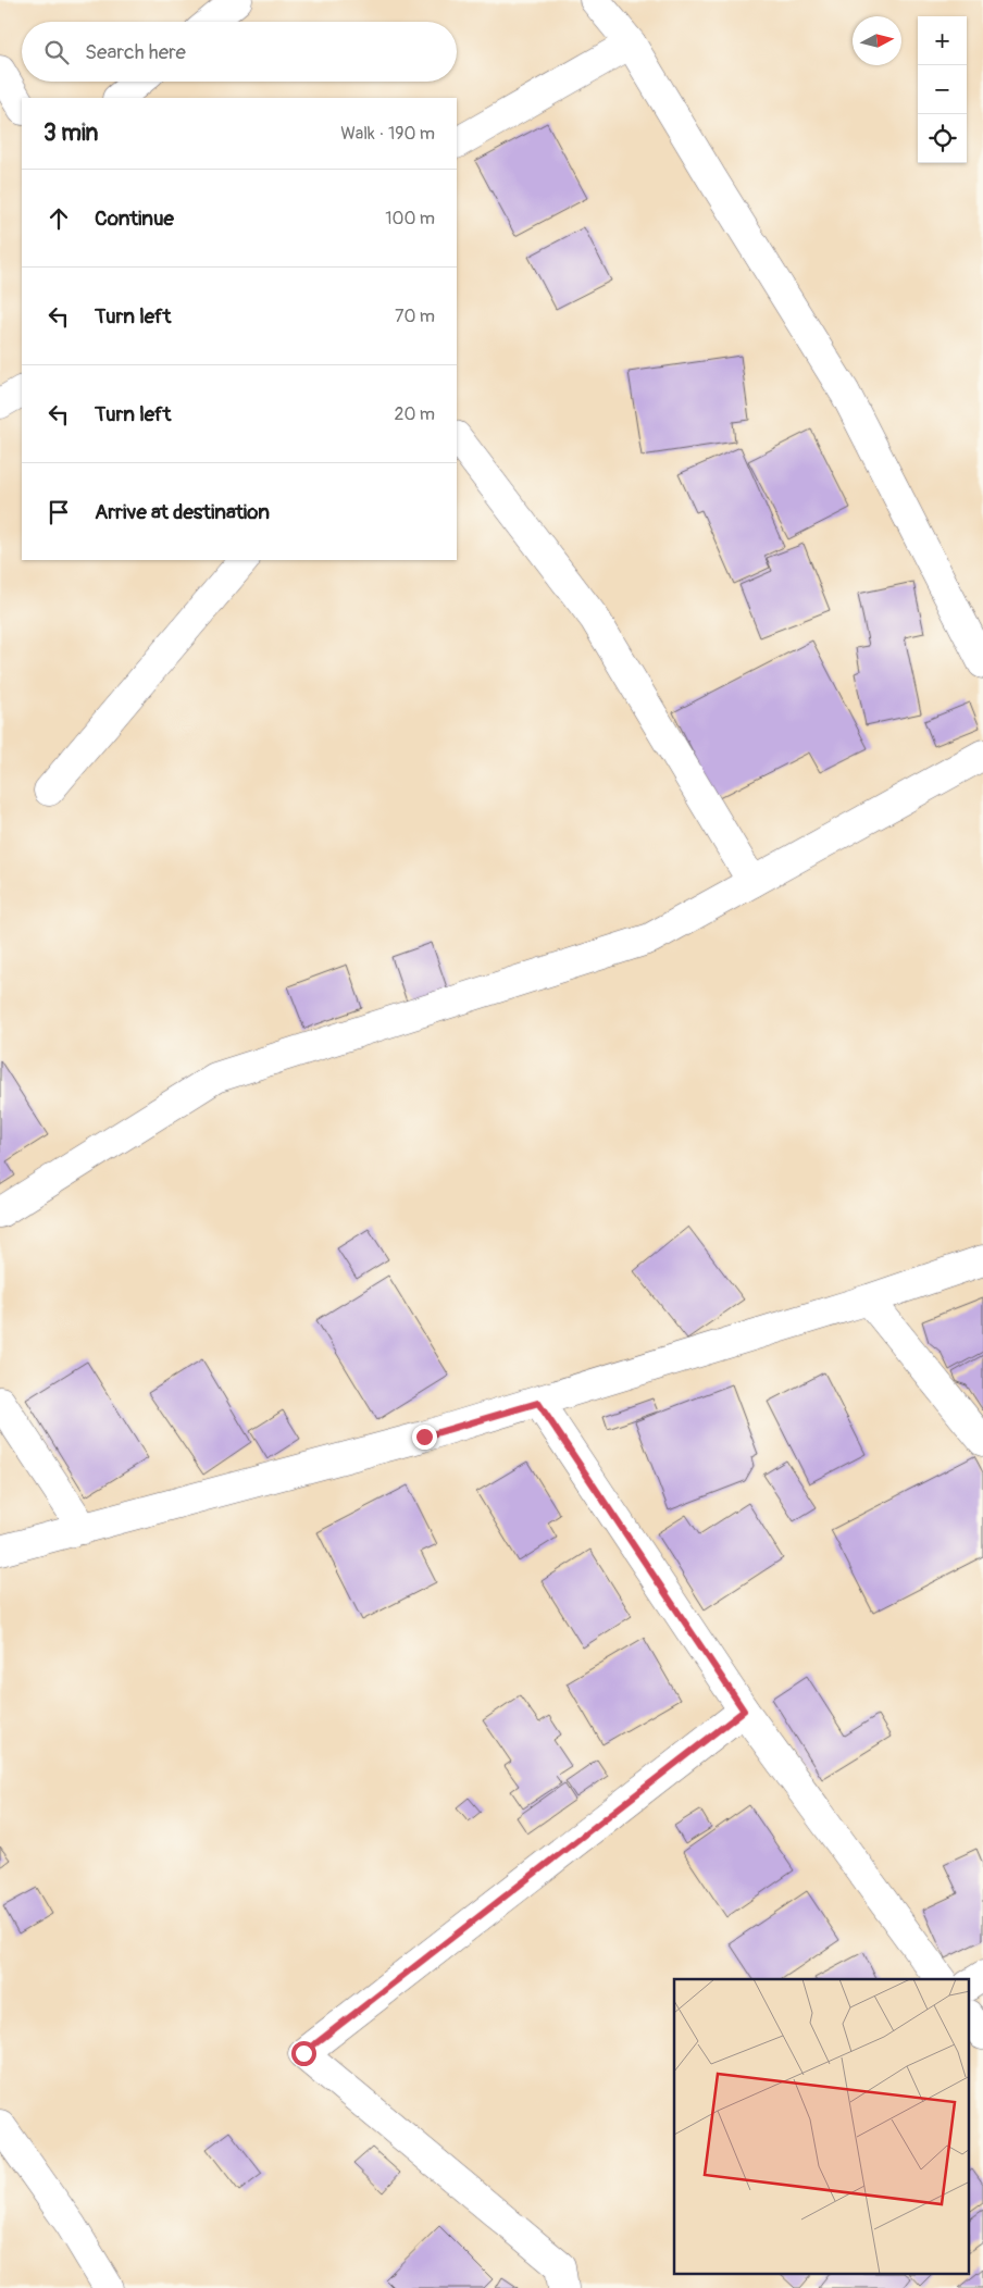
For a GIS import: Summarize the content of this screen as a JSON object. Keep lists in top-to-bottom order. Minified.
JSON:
{"north":"right","page":{"map_buttons":["+","−"],"search":"Search here","heading":["3 min","Walk · 190 m"],"list":[["Continue","100 m"],["Turn left","70 m"],["Turn left","20 m"],"Arrive at destination"]}}
